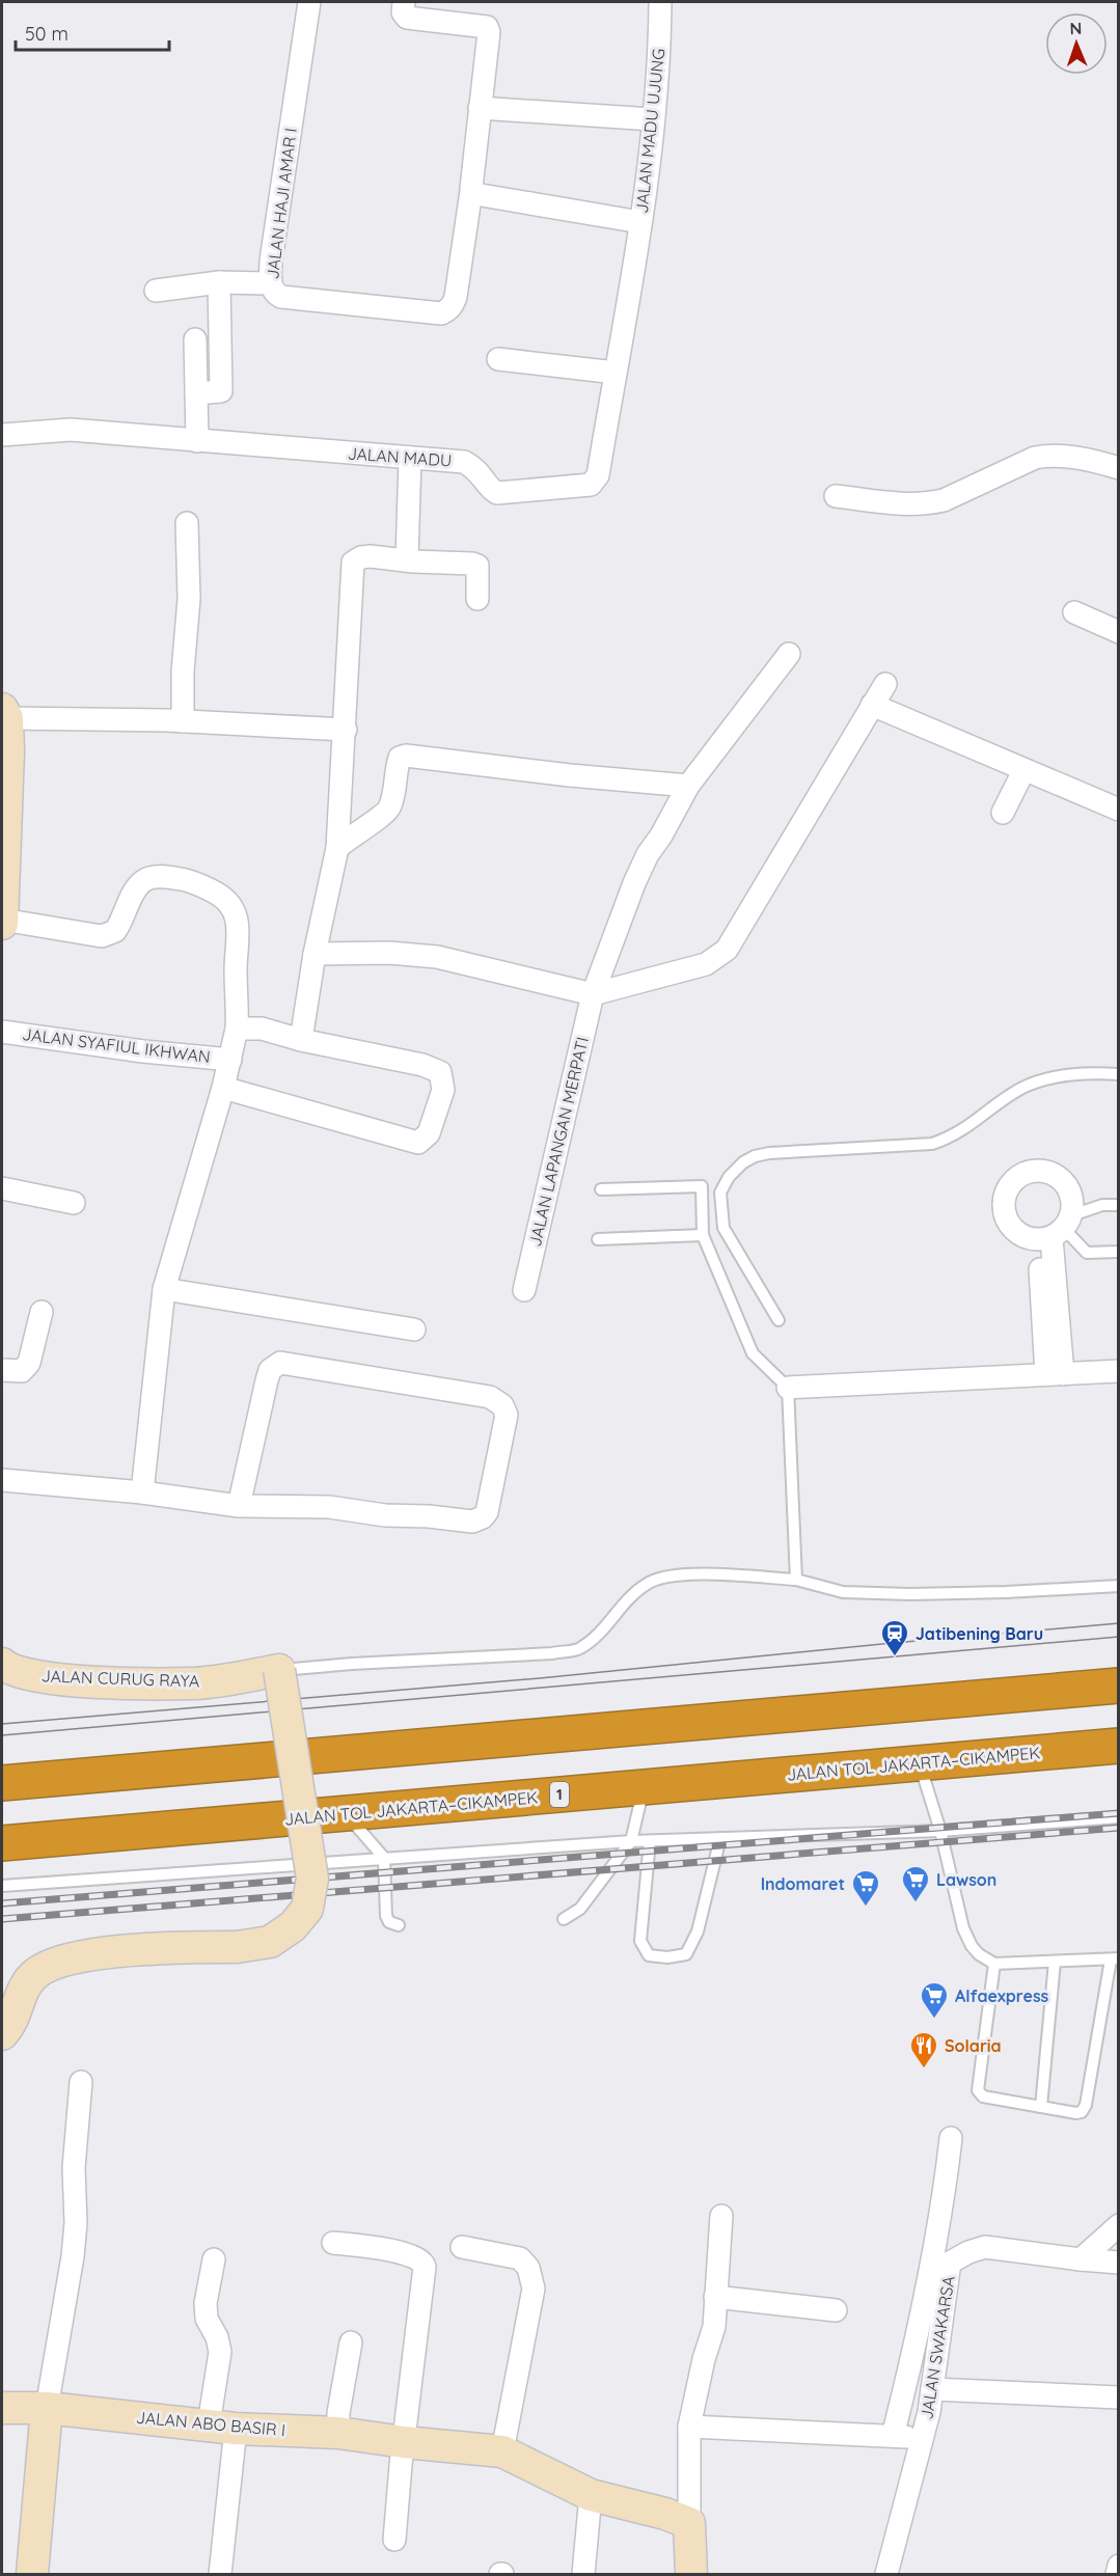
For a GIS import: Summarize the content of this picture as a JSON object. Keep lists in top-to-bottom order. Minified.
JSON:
{"streets":{"highway":["JALAN TOL JAKARTA–CIKAMPEK","1"],"street":["JALAN MADU UJUNG","JALAN HAJI AMAR I","JALAN MADU","JALAN SYAFIUL IKHWAN","JALAN LAPANGAN MERPATI","JALAN CURUG RAYA","JALAN SWAKARSA","JALAN ABO BASIR I"]},"crossings":[["JALAN MADU UJUNG","JALAN MADU"]],"places":{"station":["Jatibening Baru"],"supermarket":["Lawson","Indomaret","Alfaexpress"],"restaurant":["Solaria"]},"scale_bar":"50 m","north":"top"}
